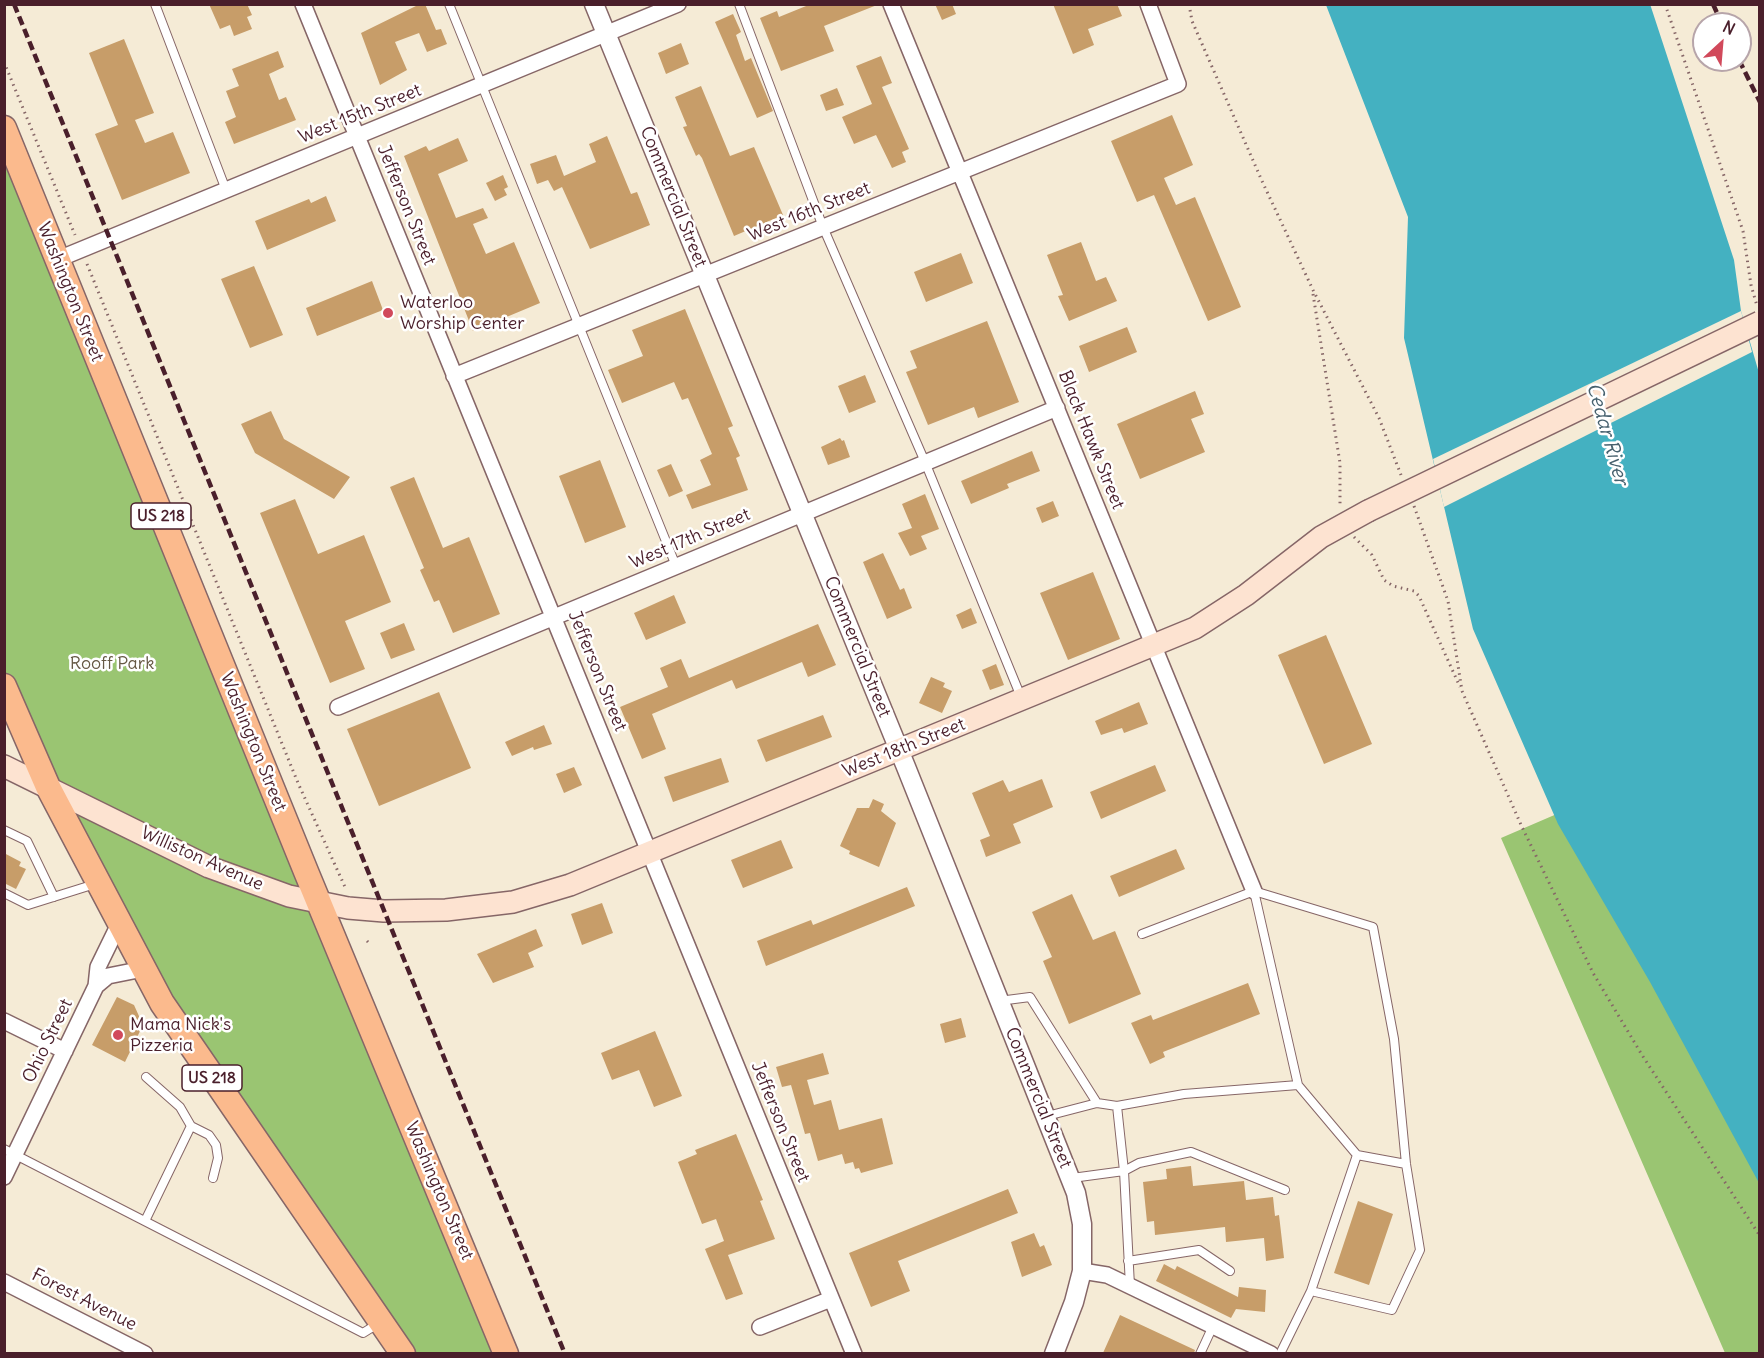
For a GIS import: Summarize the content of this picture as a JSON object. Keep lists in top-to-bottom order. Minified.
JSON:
{"streets":{"highway":["Washington Street","US 218"],"main road":["West 18th Street","Williston Avenue"],"street":["West 15th Street","Commercial Street","Jefferson Street","West 16th Street","Black Hawk Street","West 17th Street","Ohio Street","Forest Avenue"]},"crossings":[["West 15th Street","Commercial Street"],["West 15th Street","Jefferson Street"],["West 15th Street","Washington Street"],["Commercial Street","West 16th Street"],["Commercial Street","West 17th Street"],["Commercial Street","West 18th Street"],["Jefferson Street","West 16th Street"],["Jefferson Street","West 17th Street"],["Jefferson Street","West 18th Street"],["West 16th Street","Black Hawk Street"],["Washington Street","Williston Avenue"],["Black Hawk Street","West 17th Street"],["Black Hawk Street","West 18th Street"],["US 218","Williston Avenue"],["US 218","Ohio Street"],["West 18th Street","Williston Avenue"]],"water":["Cedar River"],"parks":["Rooff Park"],"places":["Waterloo Worship Center","Mama Nick's Pizzeria"],"north":"top right"}
